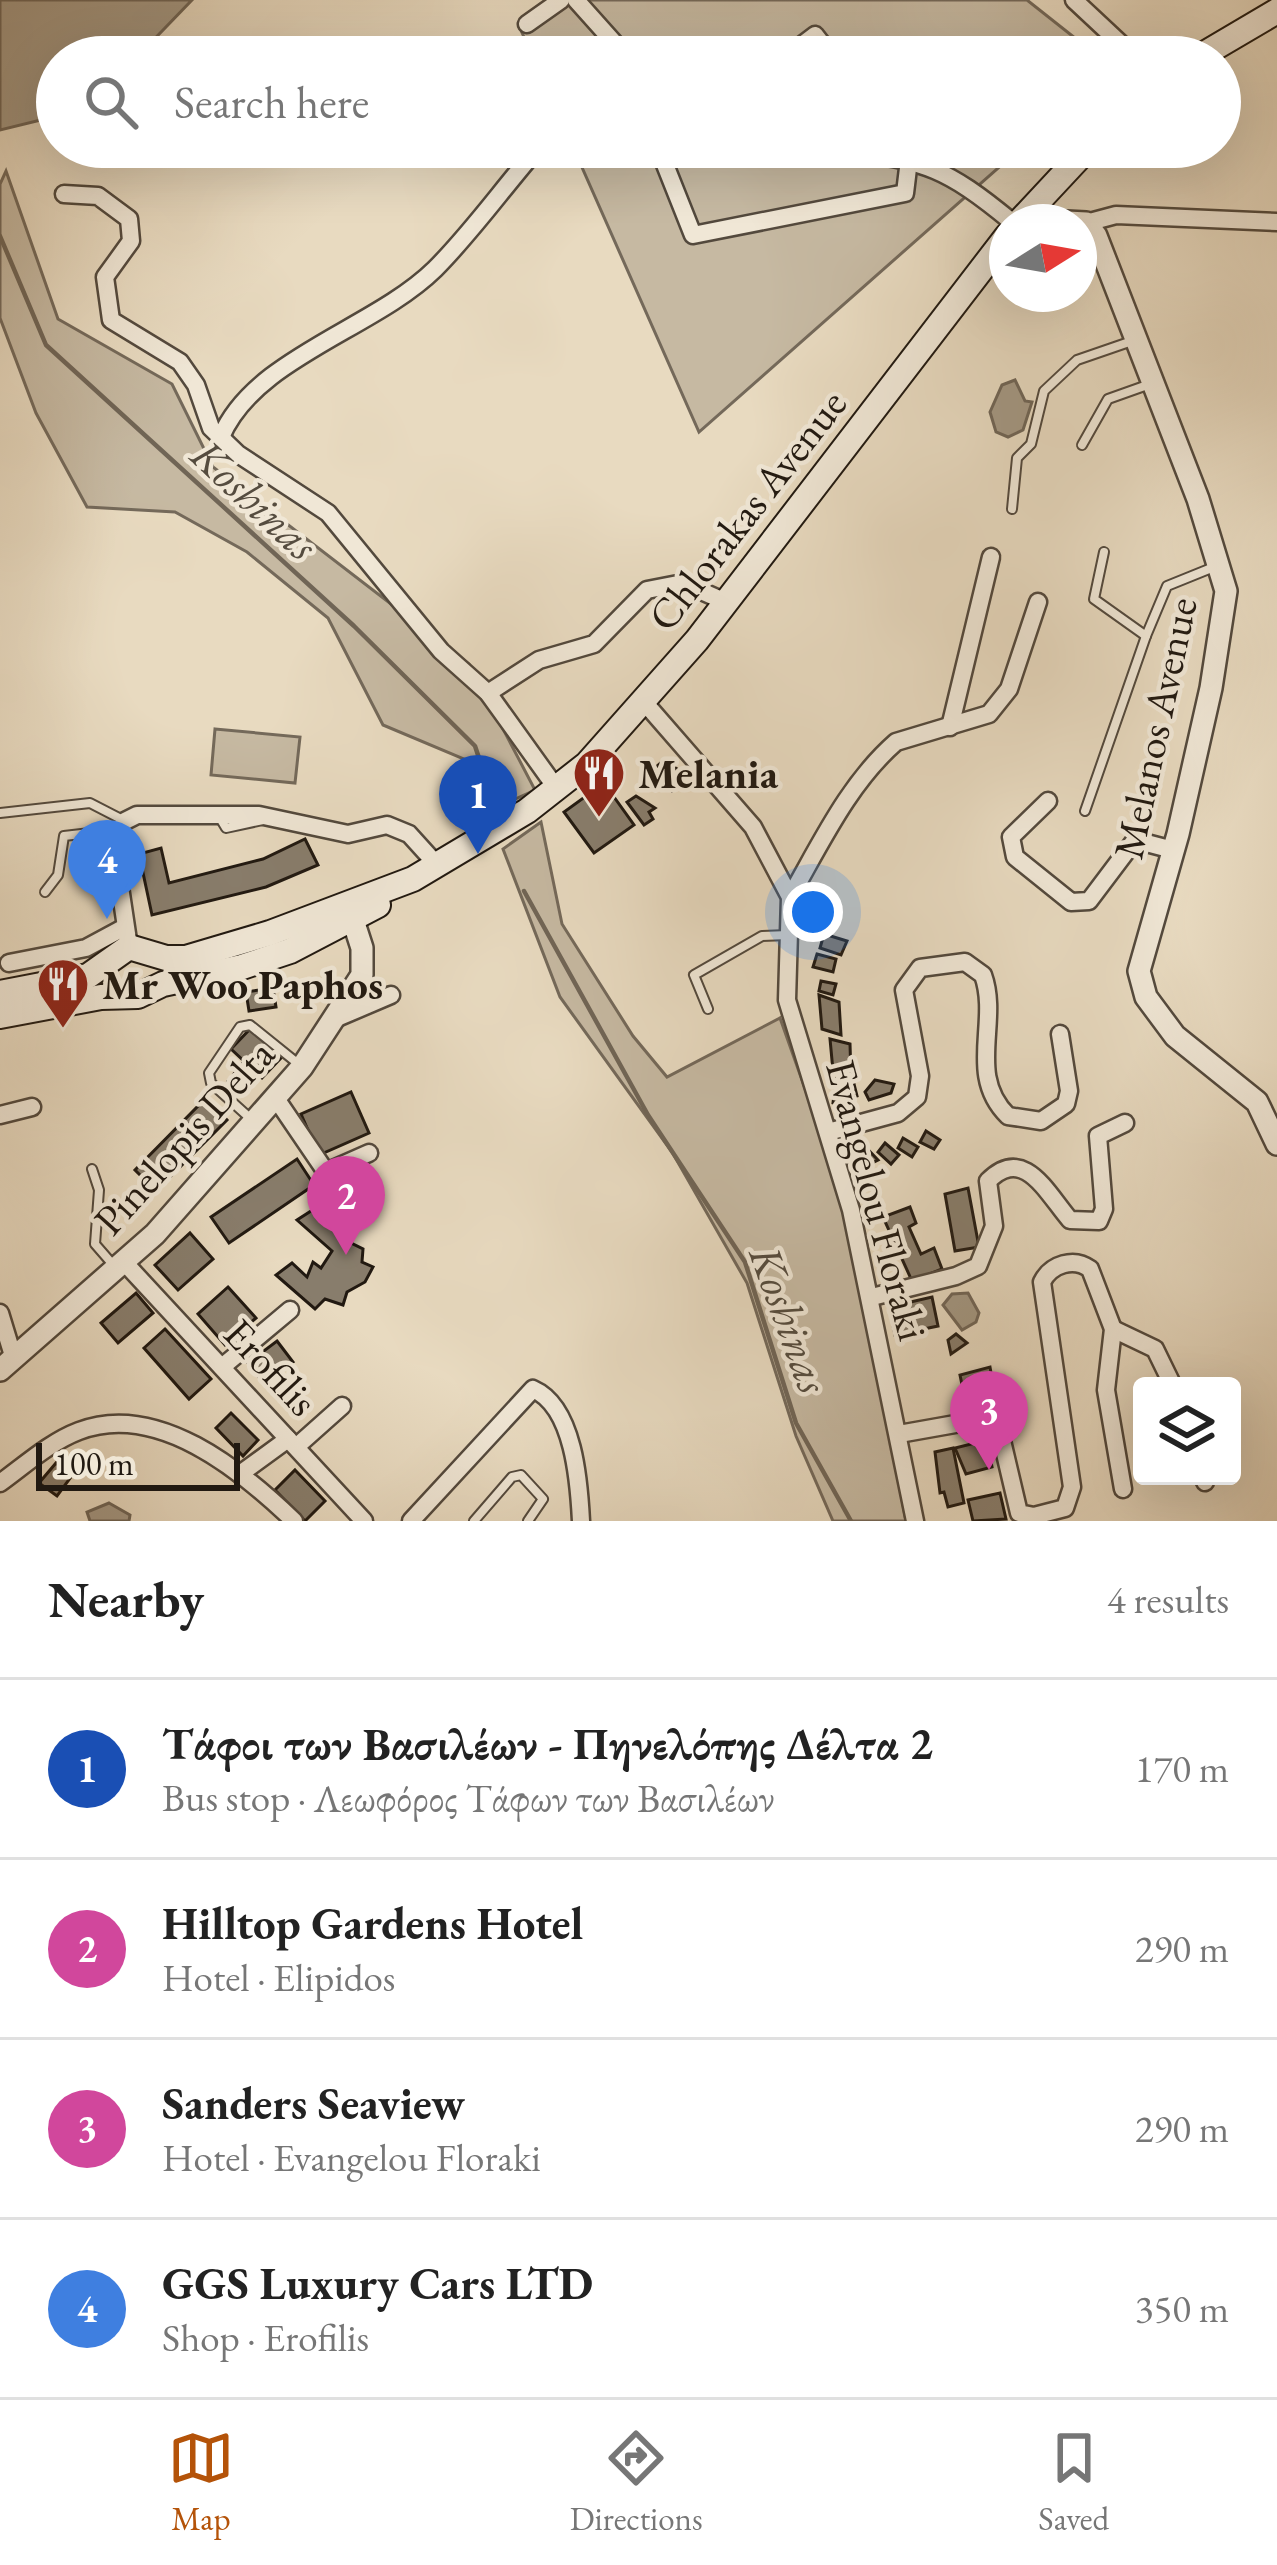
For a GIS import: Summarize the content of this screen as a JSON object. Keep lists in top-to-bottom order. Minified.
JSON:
{"streets":{"main road":["Chlorakas Avenue"],"street":["Melanos Avenue","Pinelopis Delta","Evangelou Floraki","Erofilis"]},"crossings":[["Pinelopis Delta","Erofilis"]],"water":["Koshinas"],"places":{"restaurant":["Melania","Mr Woo Paphos"]},"scale_bar":"100 m","north":"right","page":{"search":"Search here","pins":["1","4","2","3"],"scale":"100 m","heading":["Nearby","4 results"],"list":[{"mark":"1","name":"Τάφοι των Βασιλέων - Πηνελόπης Δέλτα 2","note":"Bus stop · Λεωφόρος Τάφων των Βασιλέων","value":"170 m"},{"mark":"2","name":"Hilltop Gardens Hotel","note":"Hotel · Elipidos","value":"290 m"},{"mark":"3","name":"Sanders Seaview","note":"Hotel · Evangelou Floraki","value":"290 m"},{"mark":"4","name":"GGS Luxury Cars LTD","note":"Shop · Erofilis","value":"350 m"}],"nav":["Map","Directions","Saved"]}}
